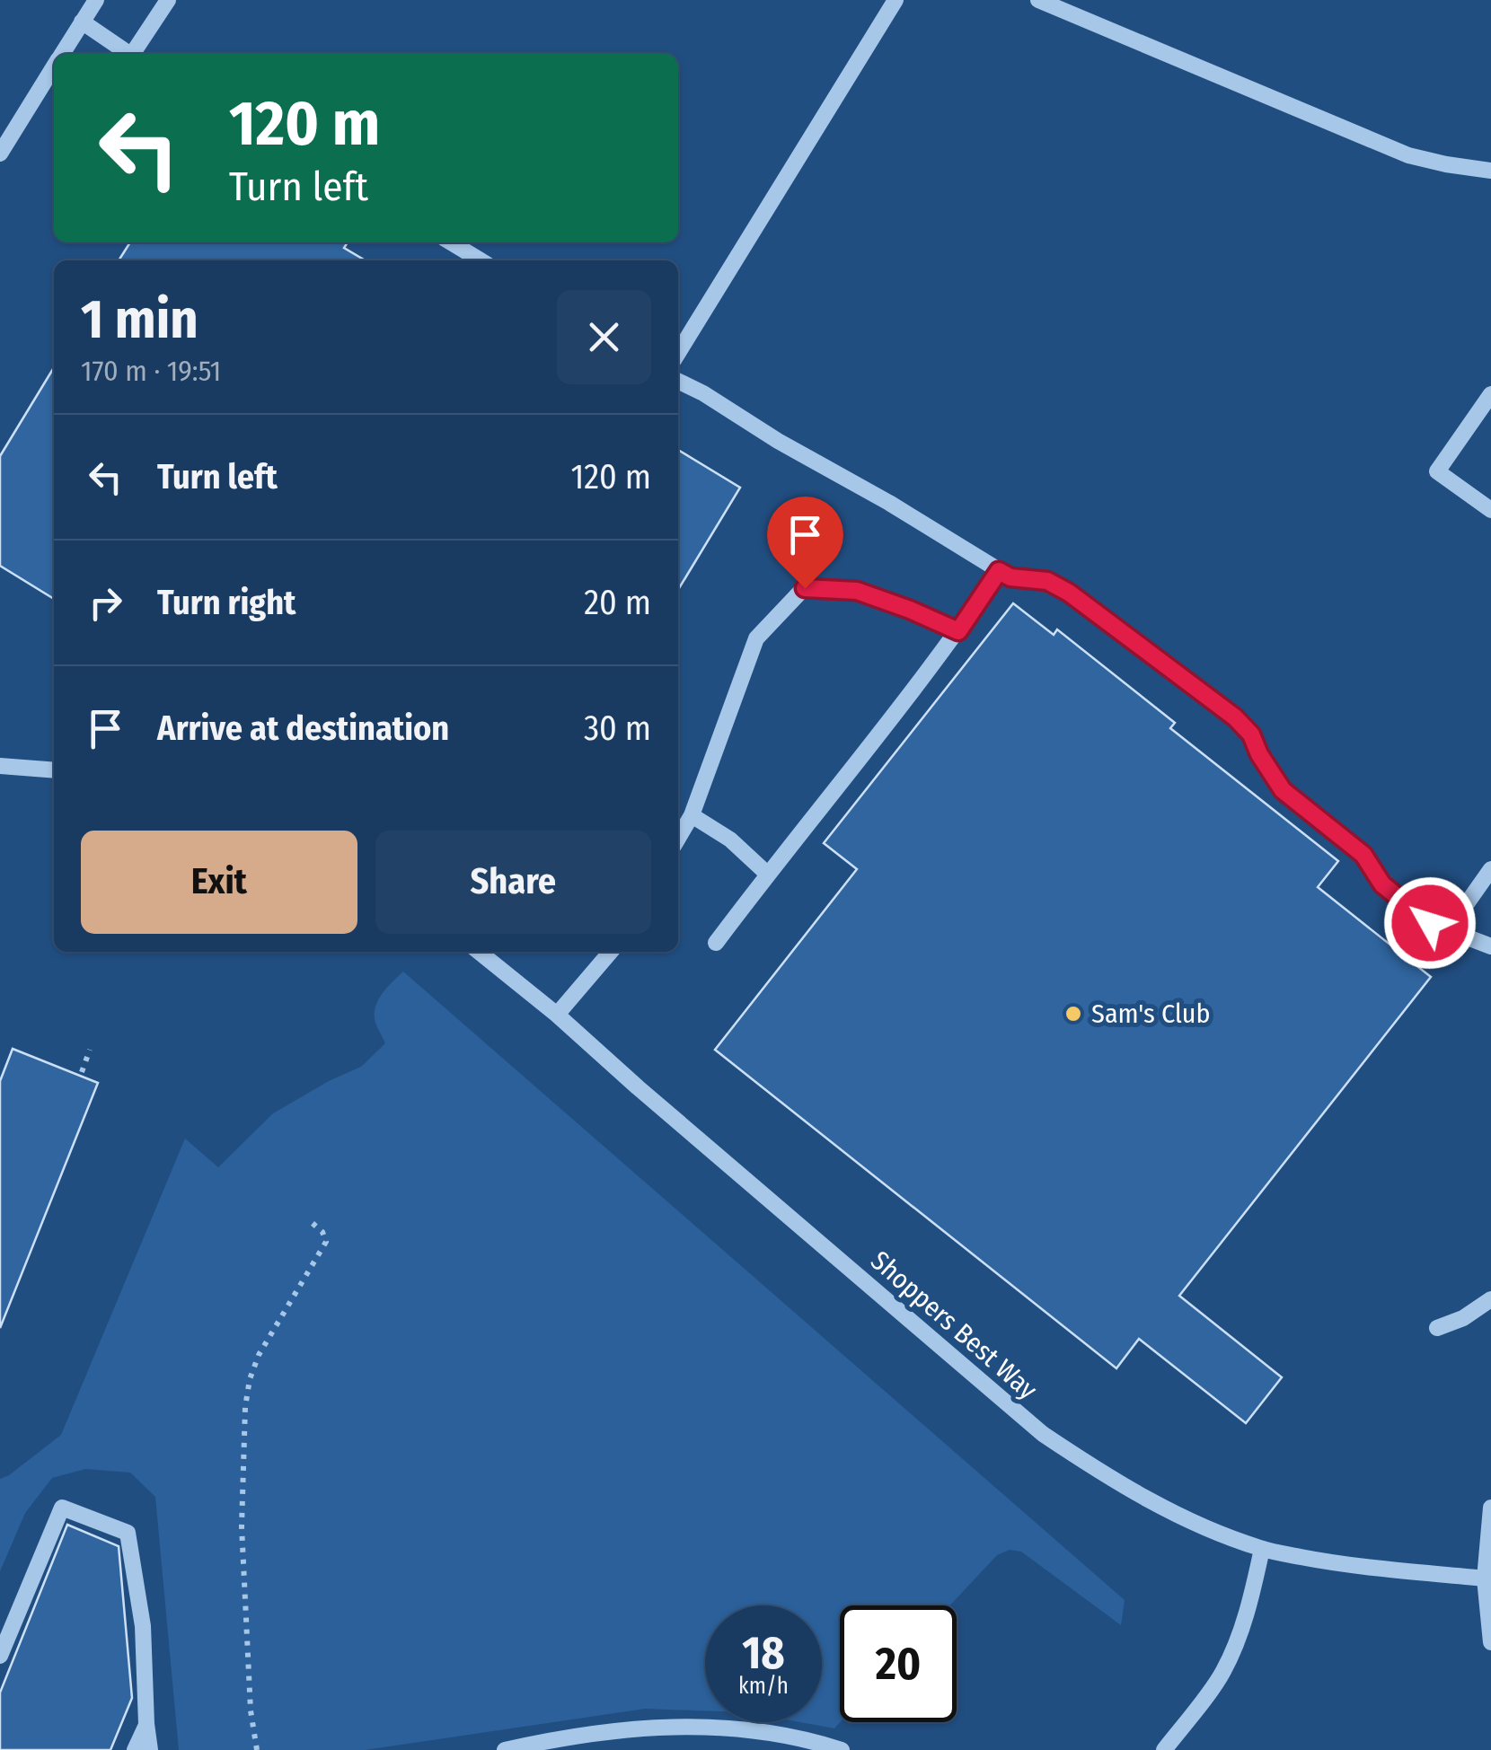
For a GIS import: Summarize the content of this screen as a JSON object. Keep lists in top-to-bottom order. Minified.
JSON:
{"streets":{"street":["Shoppers Best Way"]},"places":["Sam's Club"],"page":{"turn":["120 m","Turn left"],"heading":["1 min","170 m · 19:51"],"list":[{"name":"Turn left","value":"120 m"},{"name":"Turn right","value":"20 m"},{"name":"Arrive at destination","value":"30 m"}],"buttons":["Exit","Share"],"speed":"18 km/h","limit":"20"}}
